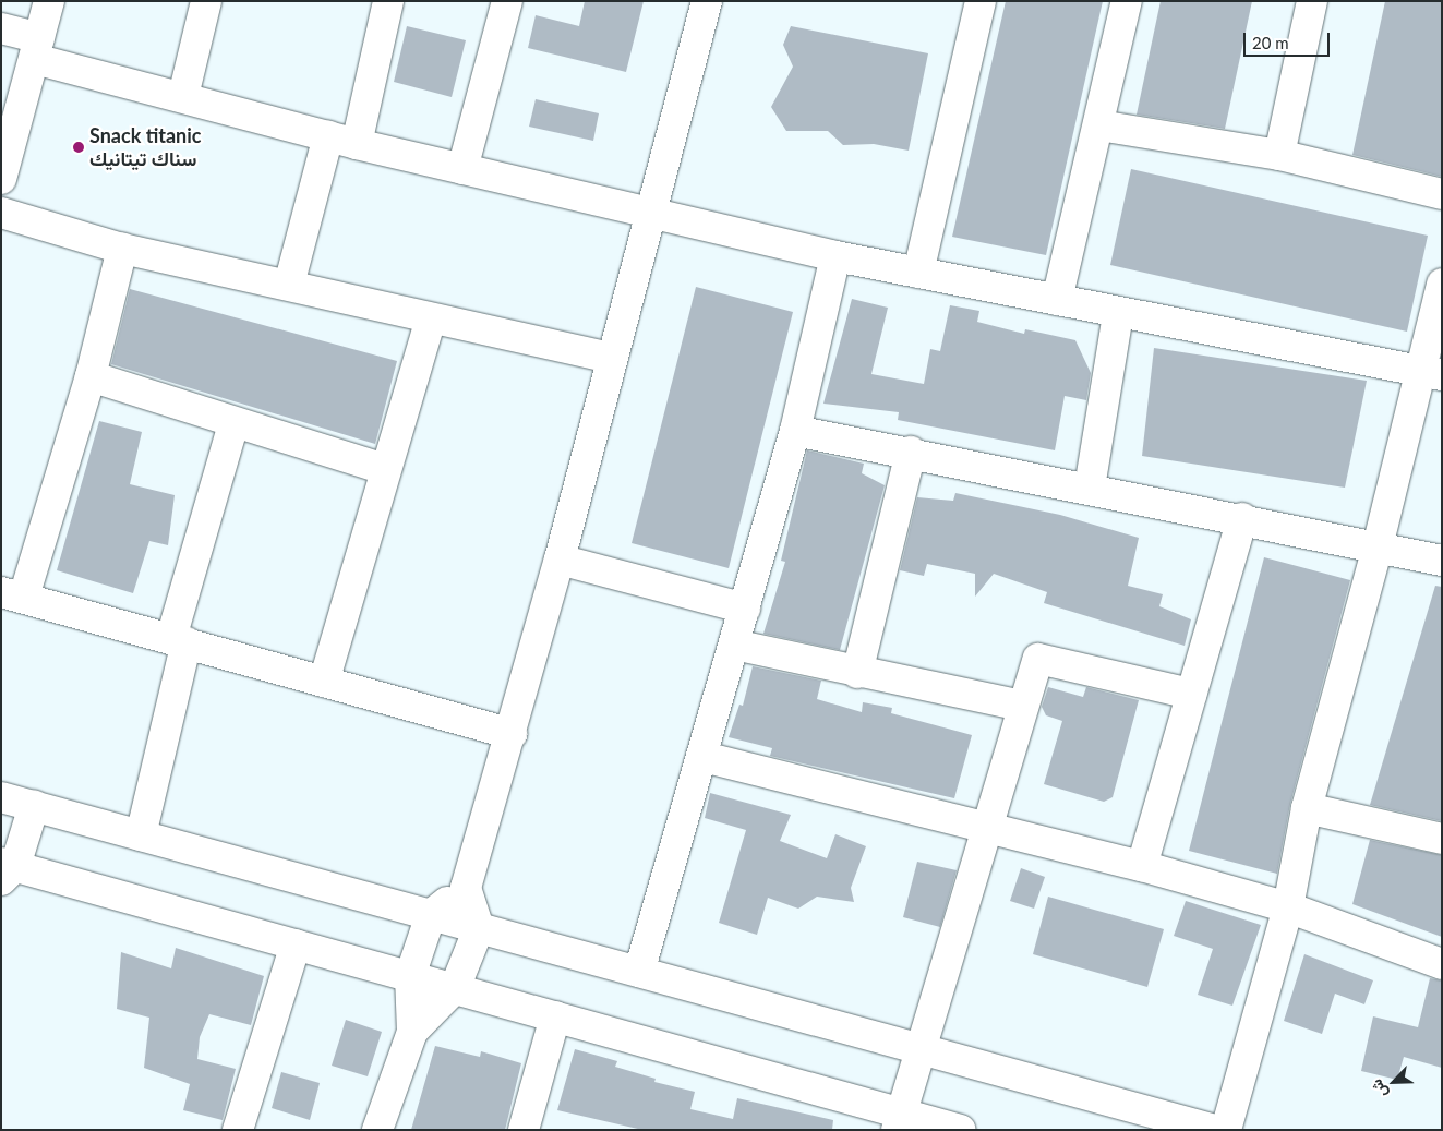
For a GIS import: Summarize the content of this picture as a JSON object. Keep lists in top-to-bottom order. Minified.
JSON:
{"places":["Snack titanic سناك تيتانيك"],"scale_bar":"20 m","north":"bottom left"}
